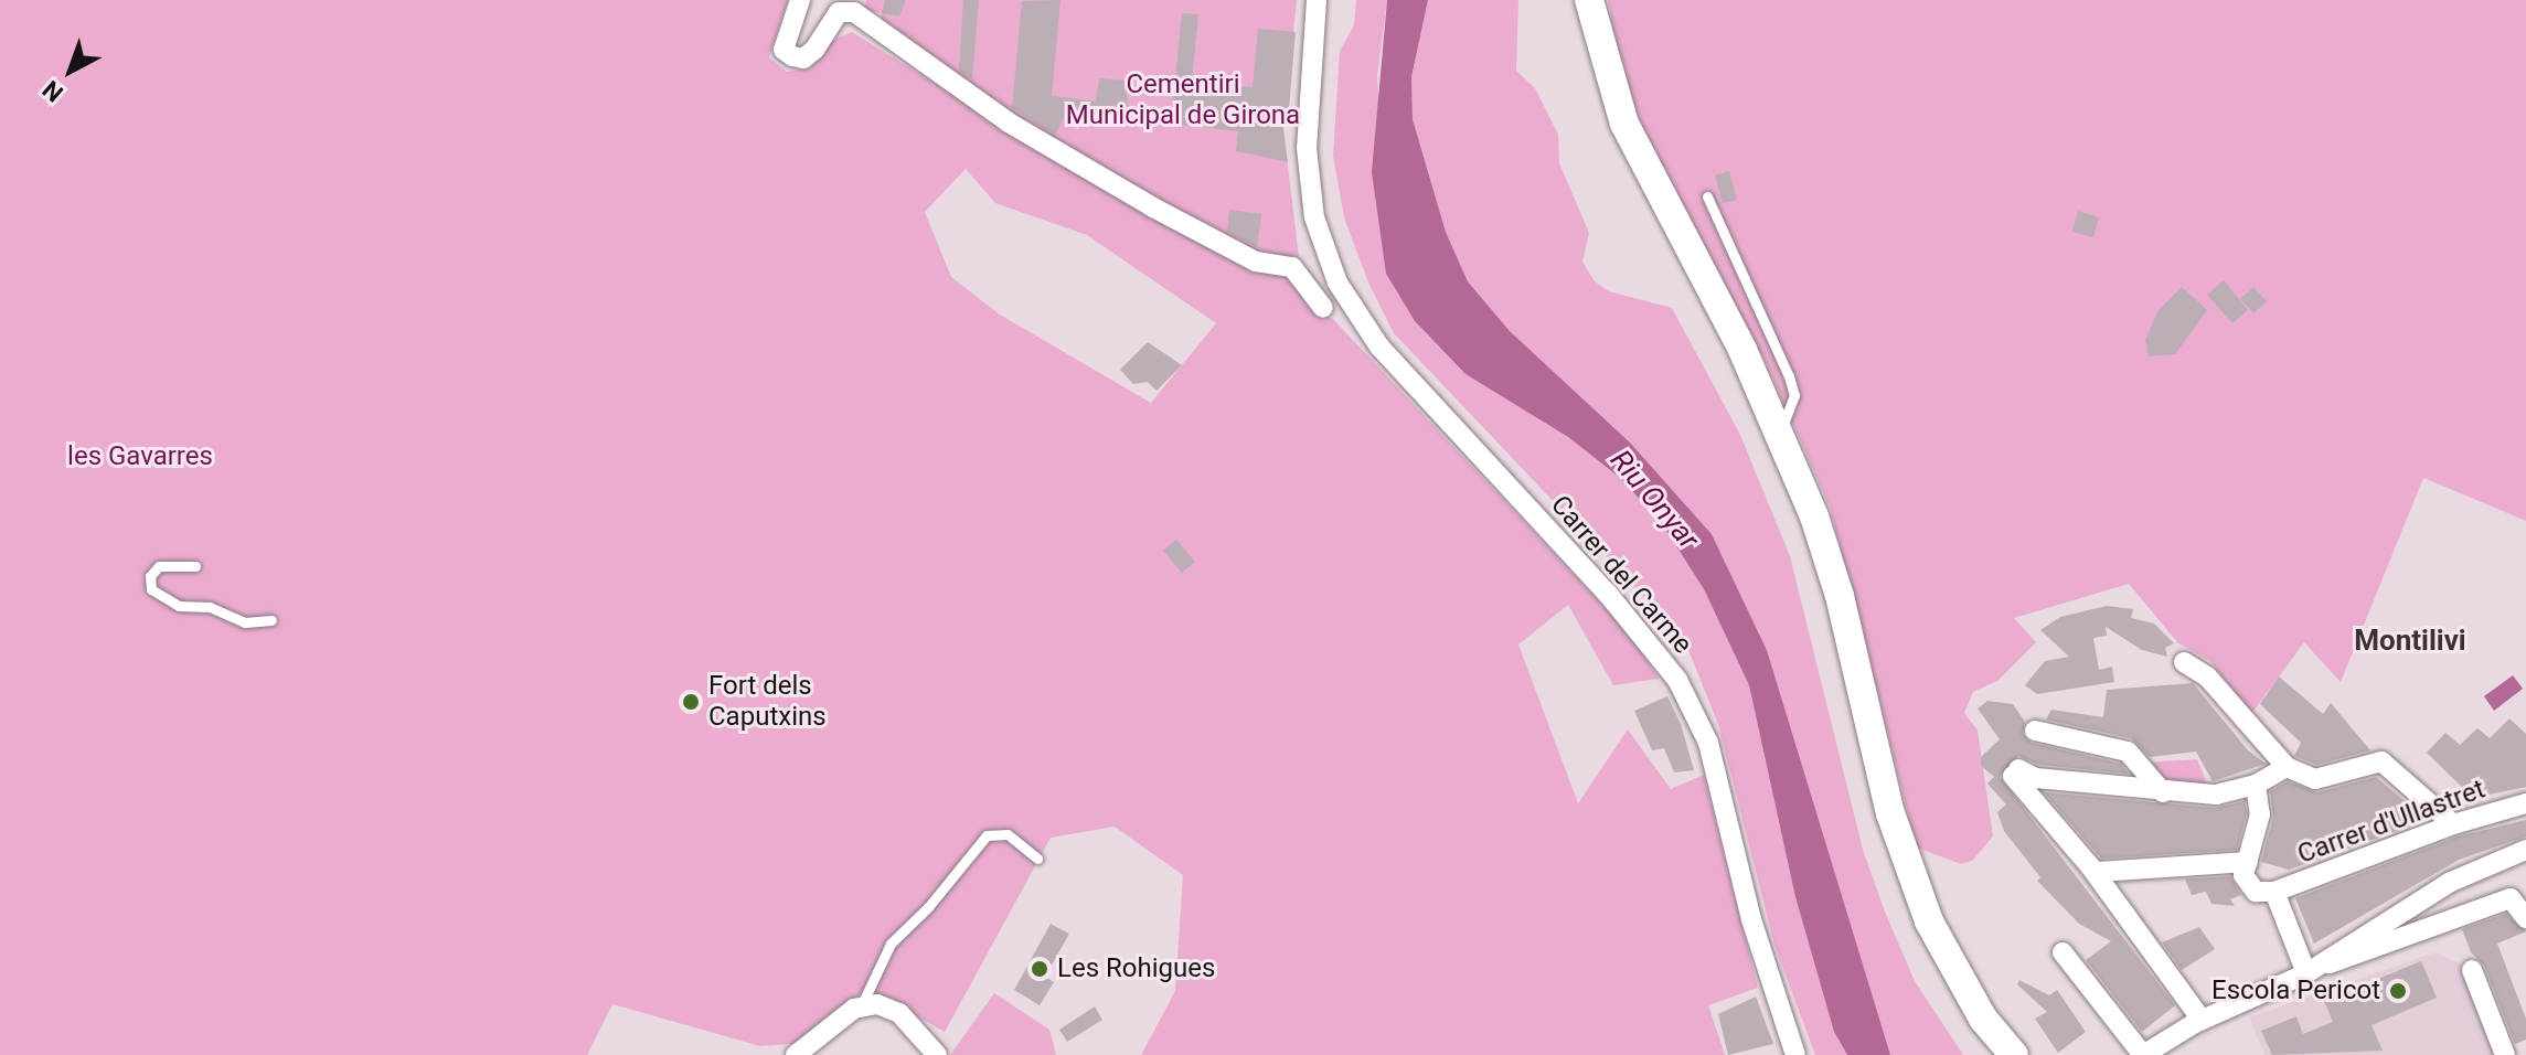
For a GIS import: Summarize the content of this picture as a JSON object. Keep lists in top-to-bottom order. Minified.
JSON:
{"streets":{"street":["Carrer del Carme","Carrer d'Ullastret"]},"districts":["Montilivi"],"water":["Riu Onyar"],"parks":["Cementiri Municipal de Girona","les Gavarres"],"places":["Fort dels Caputxins","Les Rohigues","Escola Pericot"],"north":"bottom left"}
